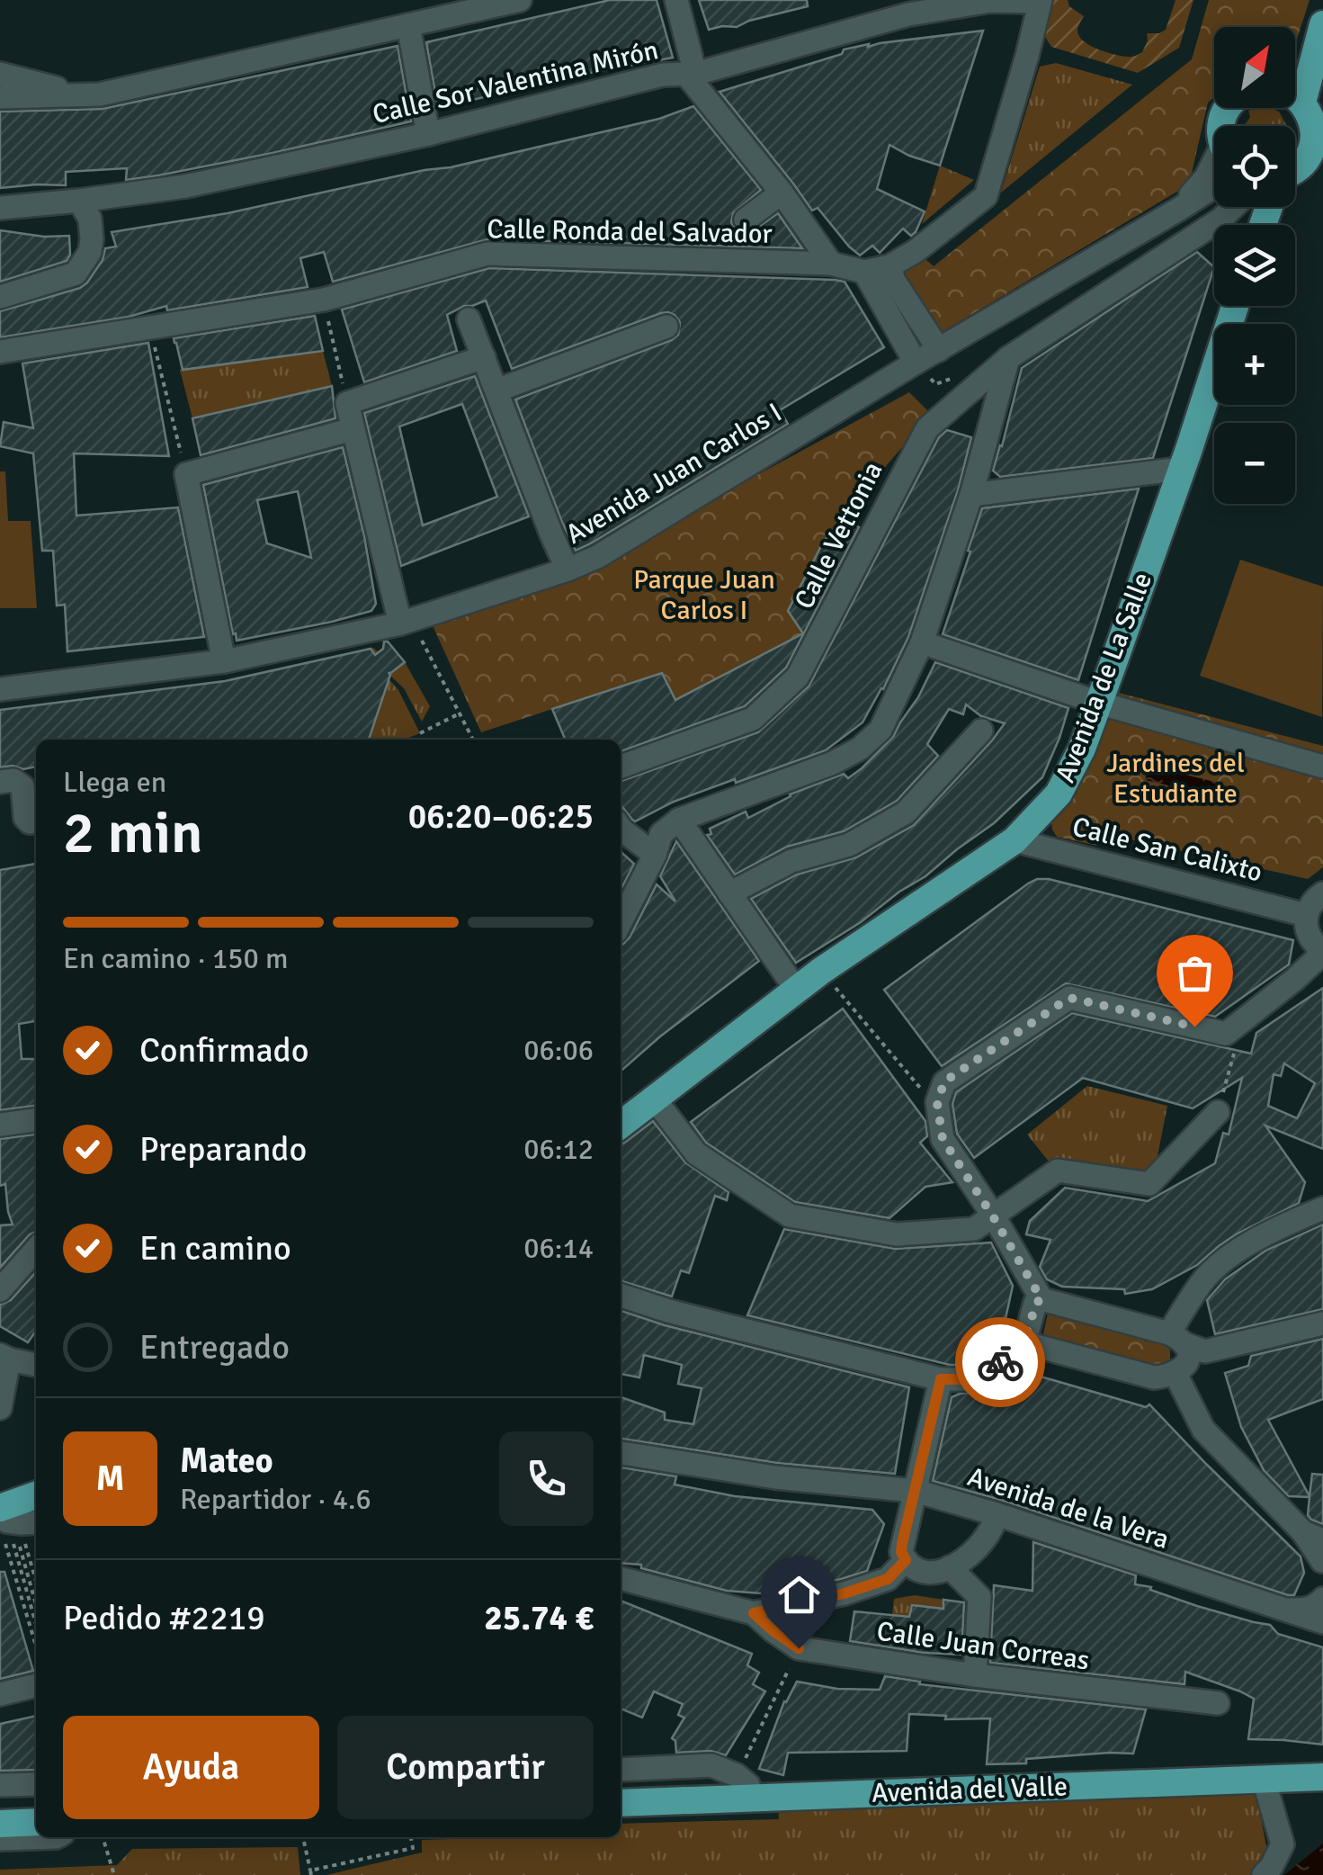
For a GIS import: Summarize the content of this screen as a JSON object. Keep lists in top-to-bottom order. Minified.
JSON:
{"streets":{"main road":["Avenida de La Salle","Avenida del Valle"],"street":["Calle Sor Valentina Mirón","Calle Ronda del Salvador","Avenida Juan Carlos I","Calle Vettonia","Calle San Calixto","Avenida de la Vera","Calle Juan Correas"]},"crossings":[["Calle Sor Valentina Mirón","Calle Ronda del Salvador"],["Avenida de La Salle","Calle San Calixto"]],"parks":["Parque Juan Carlos I","Jardines del Estudiante"],"north":"top right","page":{"map_buttons":["+","−"],"heading":["2 min","Llega en","06:20–06:25"],"panel":["Mateo","Repartidor · 4.6","Pedido #2219","25.74 €"],"bar":"En camino · 150 m","list":[["Confirmado","06:06"],["Preparando","06:12"],["En camino","06:14"],"Entregado"],"round":"M","buttons":["Ayuda","Compartir"]}}
